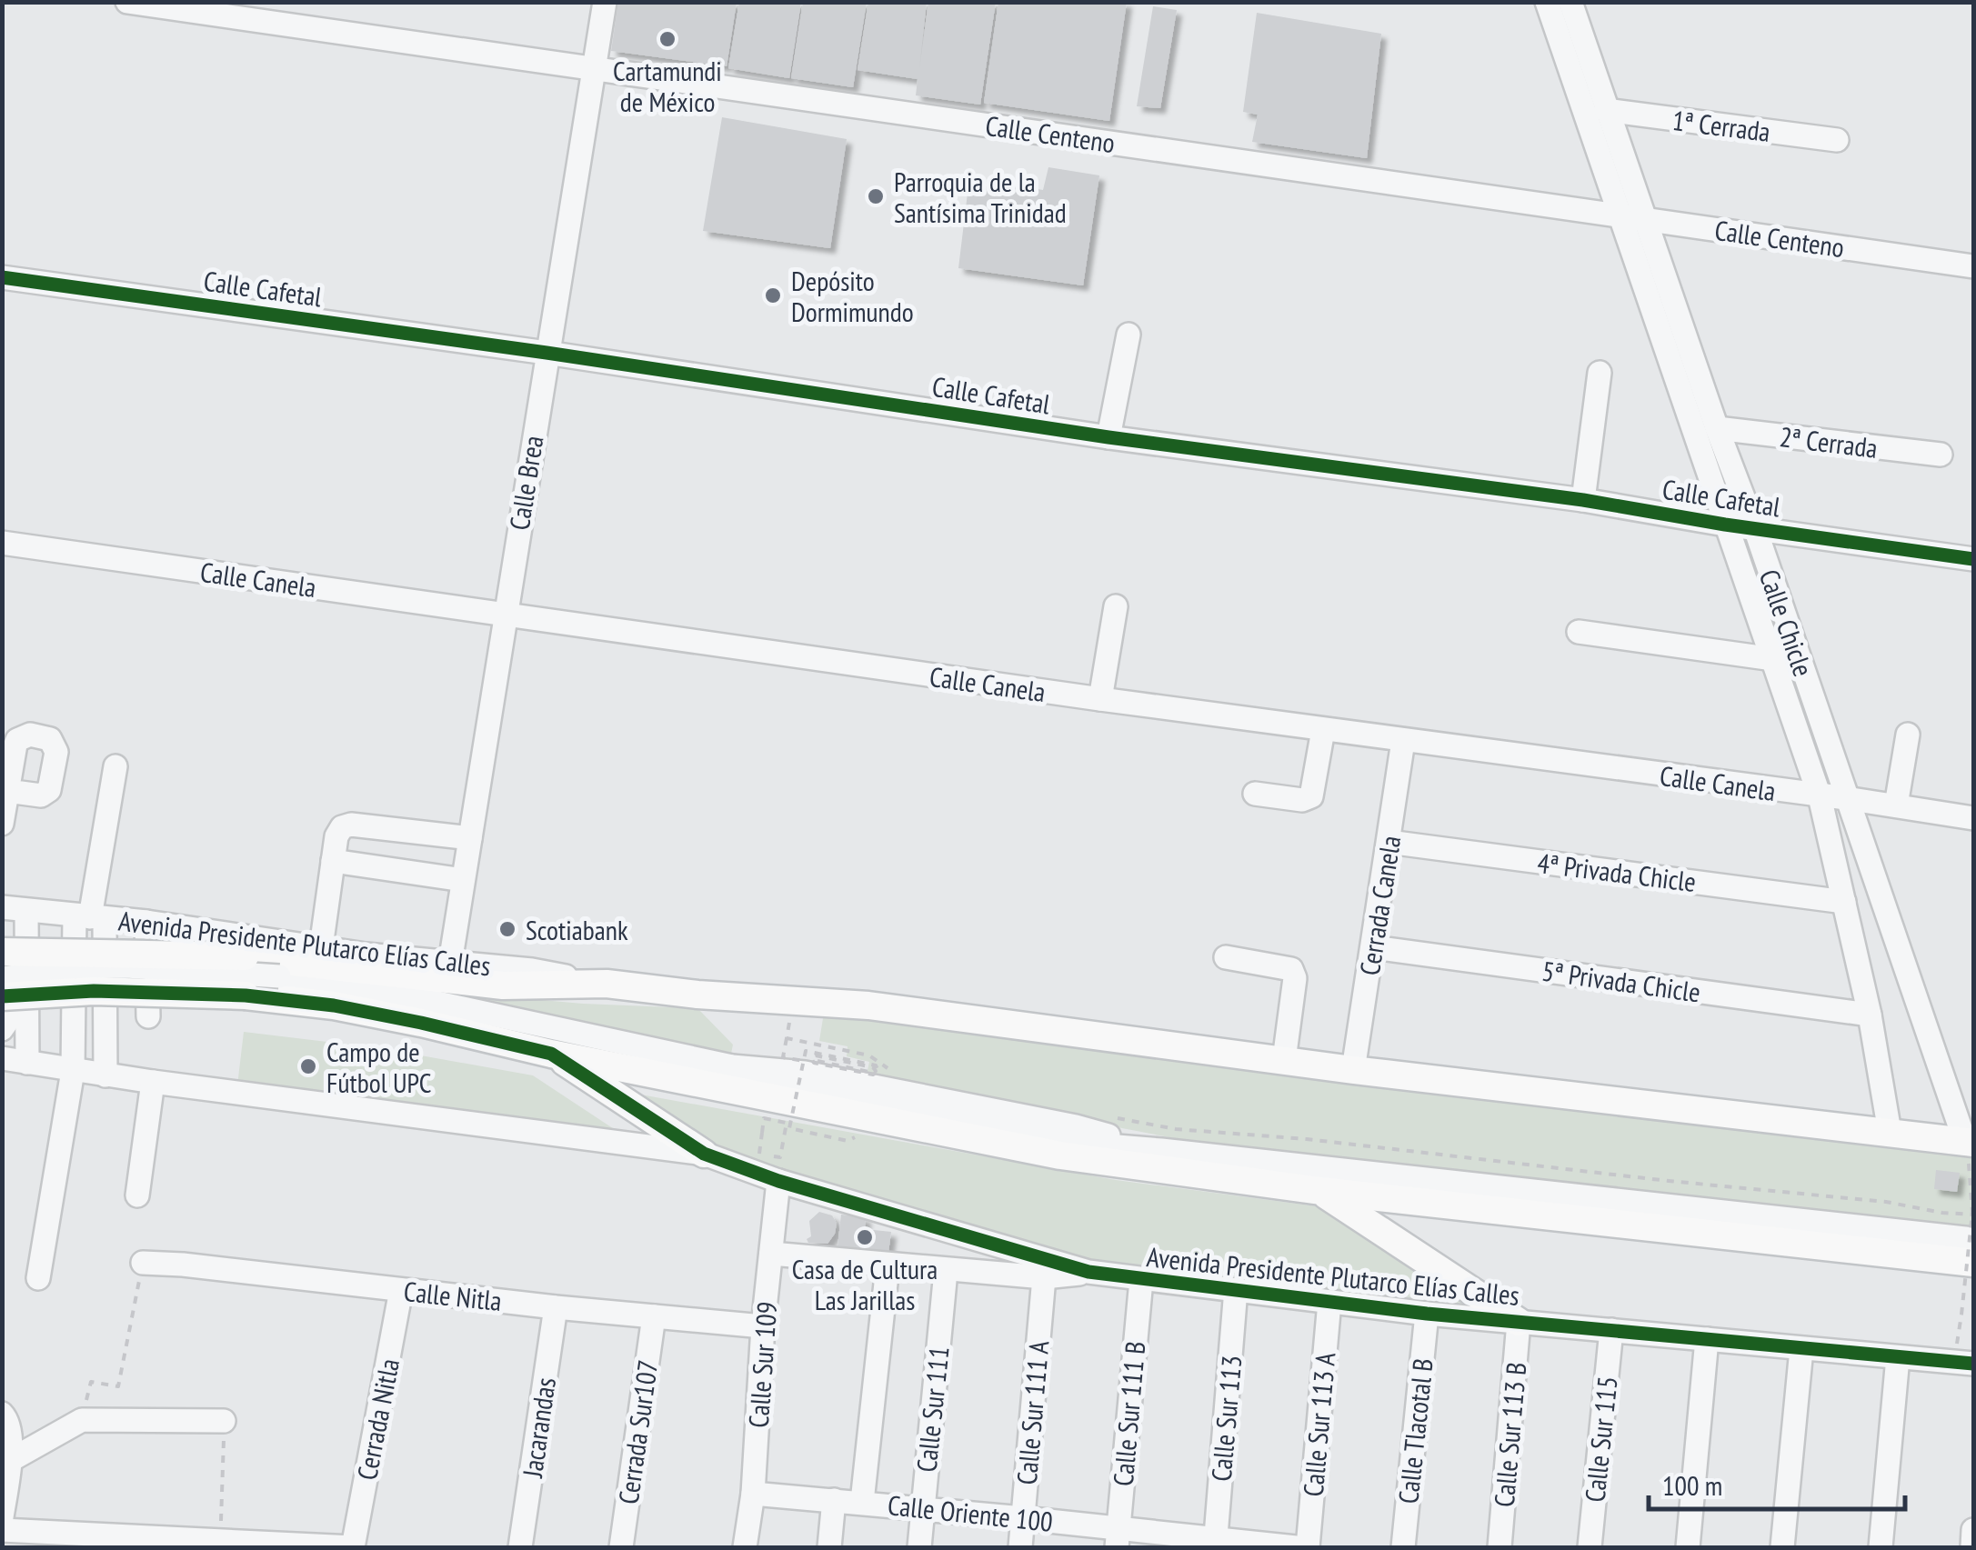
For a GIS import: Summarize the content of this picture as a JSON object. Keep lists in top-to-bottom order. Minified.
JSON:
{"streets":{"main road":["Avenida Presidente Plutarco Elías Calles"],"street":["1ª Cerrada","Calle Centeno","Calle Cafetal","2ª Cerrada","Calle Brea","Calle Canela","Calle Chicle","4ª Privada Chicle","Cerrada Canela","5ª Privada Chicle","Calle Nitla","Calle Sur 109","Calle Sur 111","Calle Sur 111 A","Calle Sur 111 B","Calle Sur 113","Cerrada Nitla","Calle Sur 113 A","Jacarandas","Calle Tlacotal B","Cerrada Sur107","Calle Sur 113 B","Calle Sur 115","Calle Oriente 100"]},"crossings":[["1ª Cerrada","Calle Chicle"],["Calle Centeno","Calle Brea"],["Calle Centeno","Calle Chicle"],["Calle Cafetal","Calle Brea"],["Calle Cafetal","Calle Chicle"],["2ª Cerrada","Calle Chicle"],["Calle Brea","Calle Canela"],["Calle Brea","Avenida Presidente Plutarco Elías Calles"],["Calle Canela","Calle Chicle"],["Calle Canela","Cerrada Canela"],["Calle Chicle","4ª Privada Chicle"],["Calle Chicle","Avenida Presidente Plutarco Elías Calles"],["Calle Chicle","5ª Privada Chicle"],["4ª Privada Chicle","Cerrada Canela"],["Cerrada Canela","Avenida Presidente Plutarco Elías Calles"],["Cerrada Canela","5ª Privada Chicle"],["Avenida Presidente Plutarco Elías Calles","Calle Sur 109"],["Avenida Presidente Plutarco Elías Calles","Calle Sur 111"],["Avenida Presidente Plutarco Elías Calles","Calle Sur 111 A"],["Avenida Presidente Plutarco Elías Calles","Calle Sur 111 B"],["Avenida Presidente Plutarco Elías Calles","Calle Sur 113"],["Avenida Presidente Plutarco Elías Calles","Calle Sur 113 A"],["Avenida Presidente Plutarco Elías Calles","Calle Tlacotal B"],["Avenida Presidente Plutarco Elías Calles","Calle Sur 113 B"],["Avenida Presidente Plutarco Elías Calles","Calle Sur 115"],["Calle Nitla","Calle Sur 109"],["Calle Nitla","Cerrada Nitla"],["Calle Nitla","Jacarandas"],["Calle Nitla","Cerrada Sur107"],["Calle Sur 109","Calle Oriente 100"],["Calle Sur 111","Calle Oriente 100"],["Calle Sur 111 A","Calle Oriente 100"],["Calle Sur 111 B","Calle Oriente 100"],["Calle Sur 113","Calle Oriente 100"]],"places":["Cartamundi de México","Parroquia de la Santísima Trinidad","Depósito Dormimundo","Scotiabank","Campo de Fútbol UPC","Casa de Cultura Las Jarillas"],"scale_bar":"100 m"}
